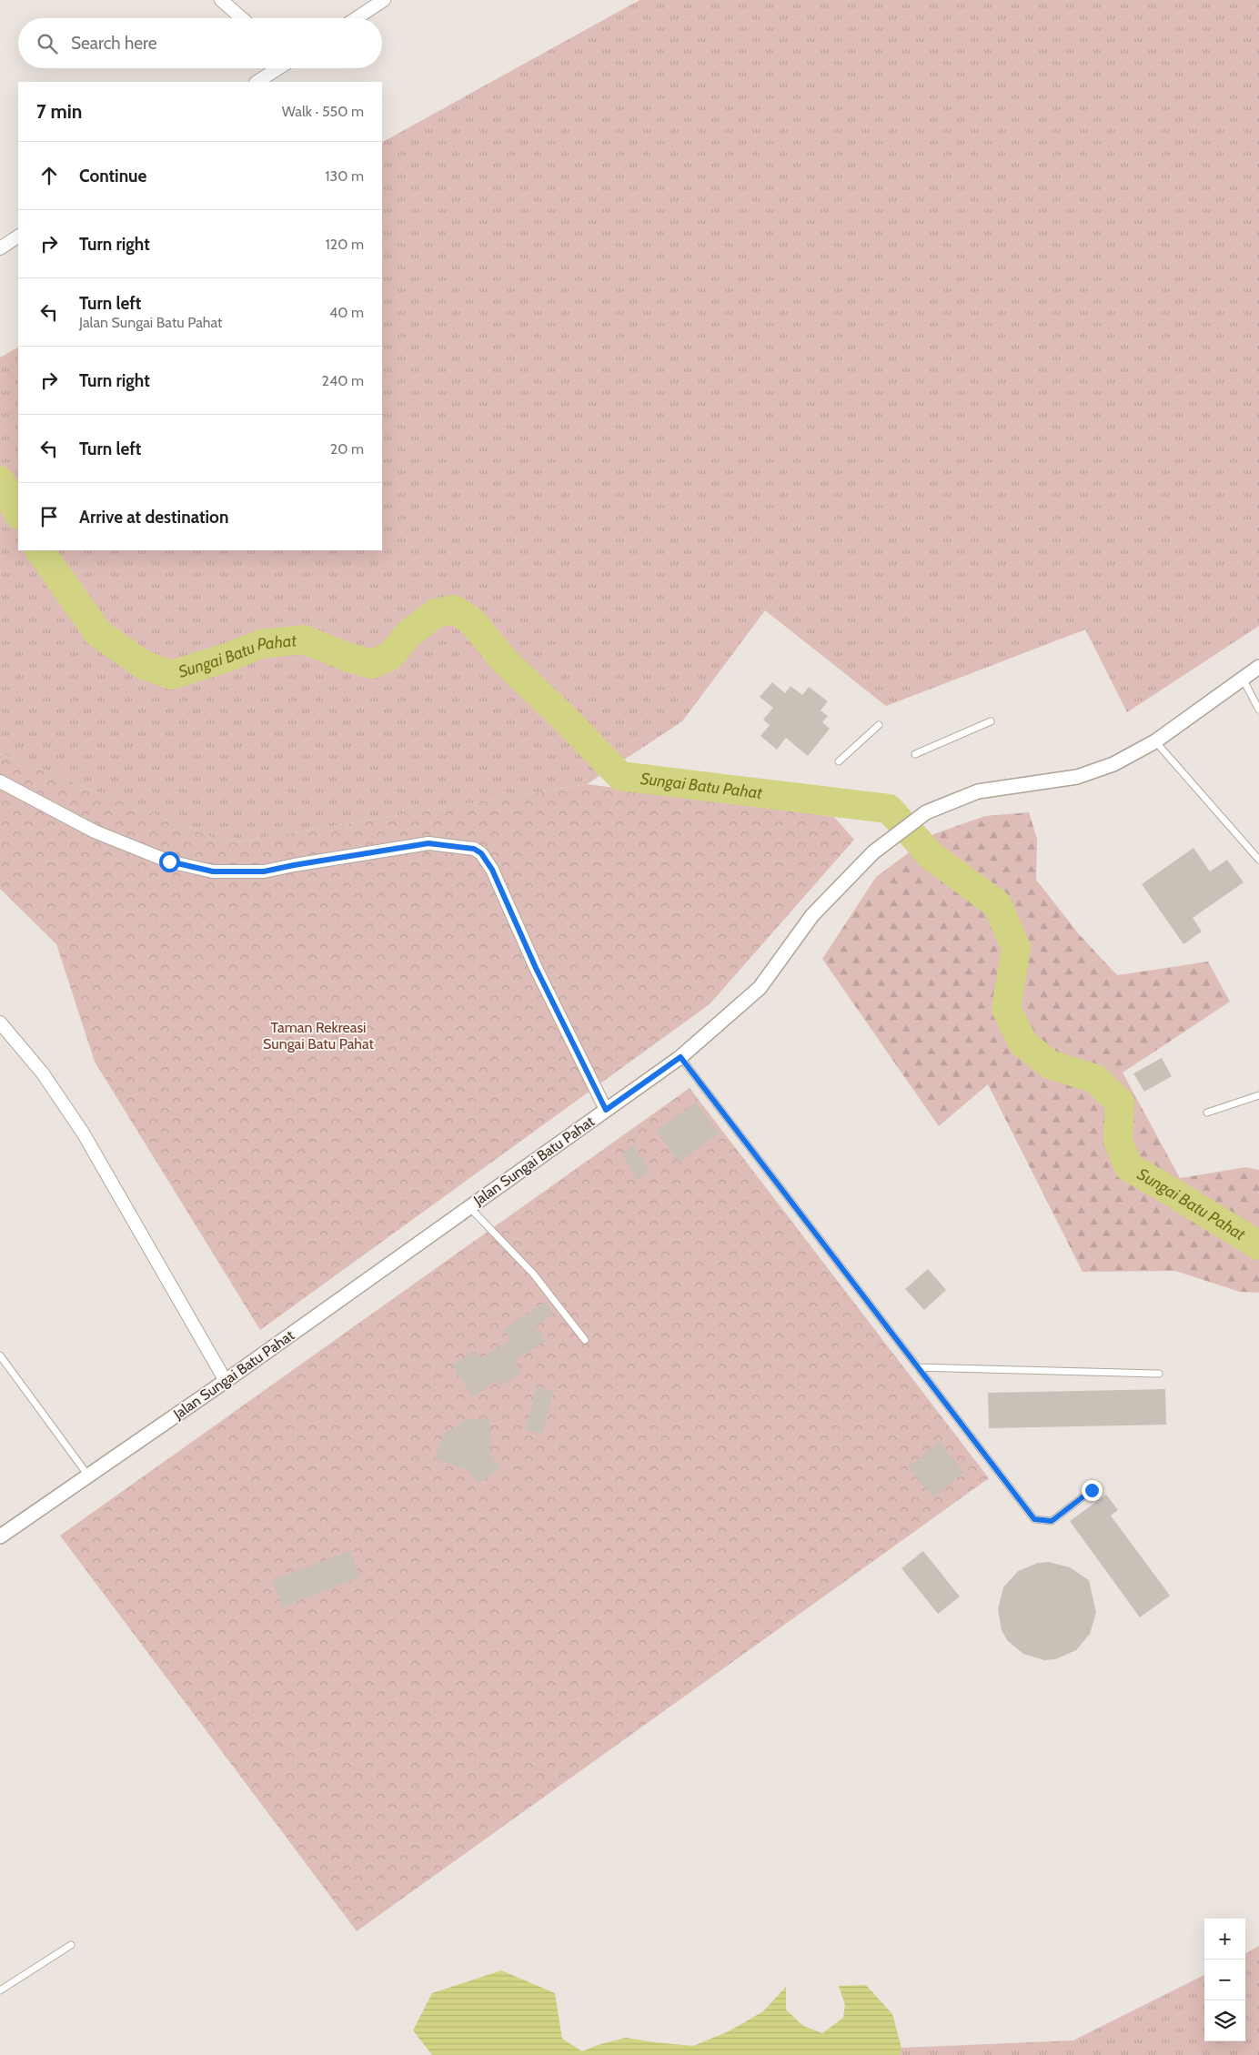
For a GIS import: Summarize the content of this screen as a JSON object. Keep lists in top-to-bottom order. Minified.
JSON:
{"streets":{"street":["Jalan Sungai Batu Pahat"]},"water":["Sungai Batu Pahat"],"parks":["Taman Rekreasi Sungai Batu Pahat"],"page":{"search":"Search here","heading":["7 min","Walk · 550 m"],"list":[["Continue","130 m"],["Turn right","120 m"],["Turn left","Jalan Sungai Batu Pahat","40 m"],["Turn right","240 m"],["Turn left","20 m"],"Arrive at destination"],"map_buttons":["+","−"]}}
